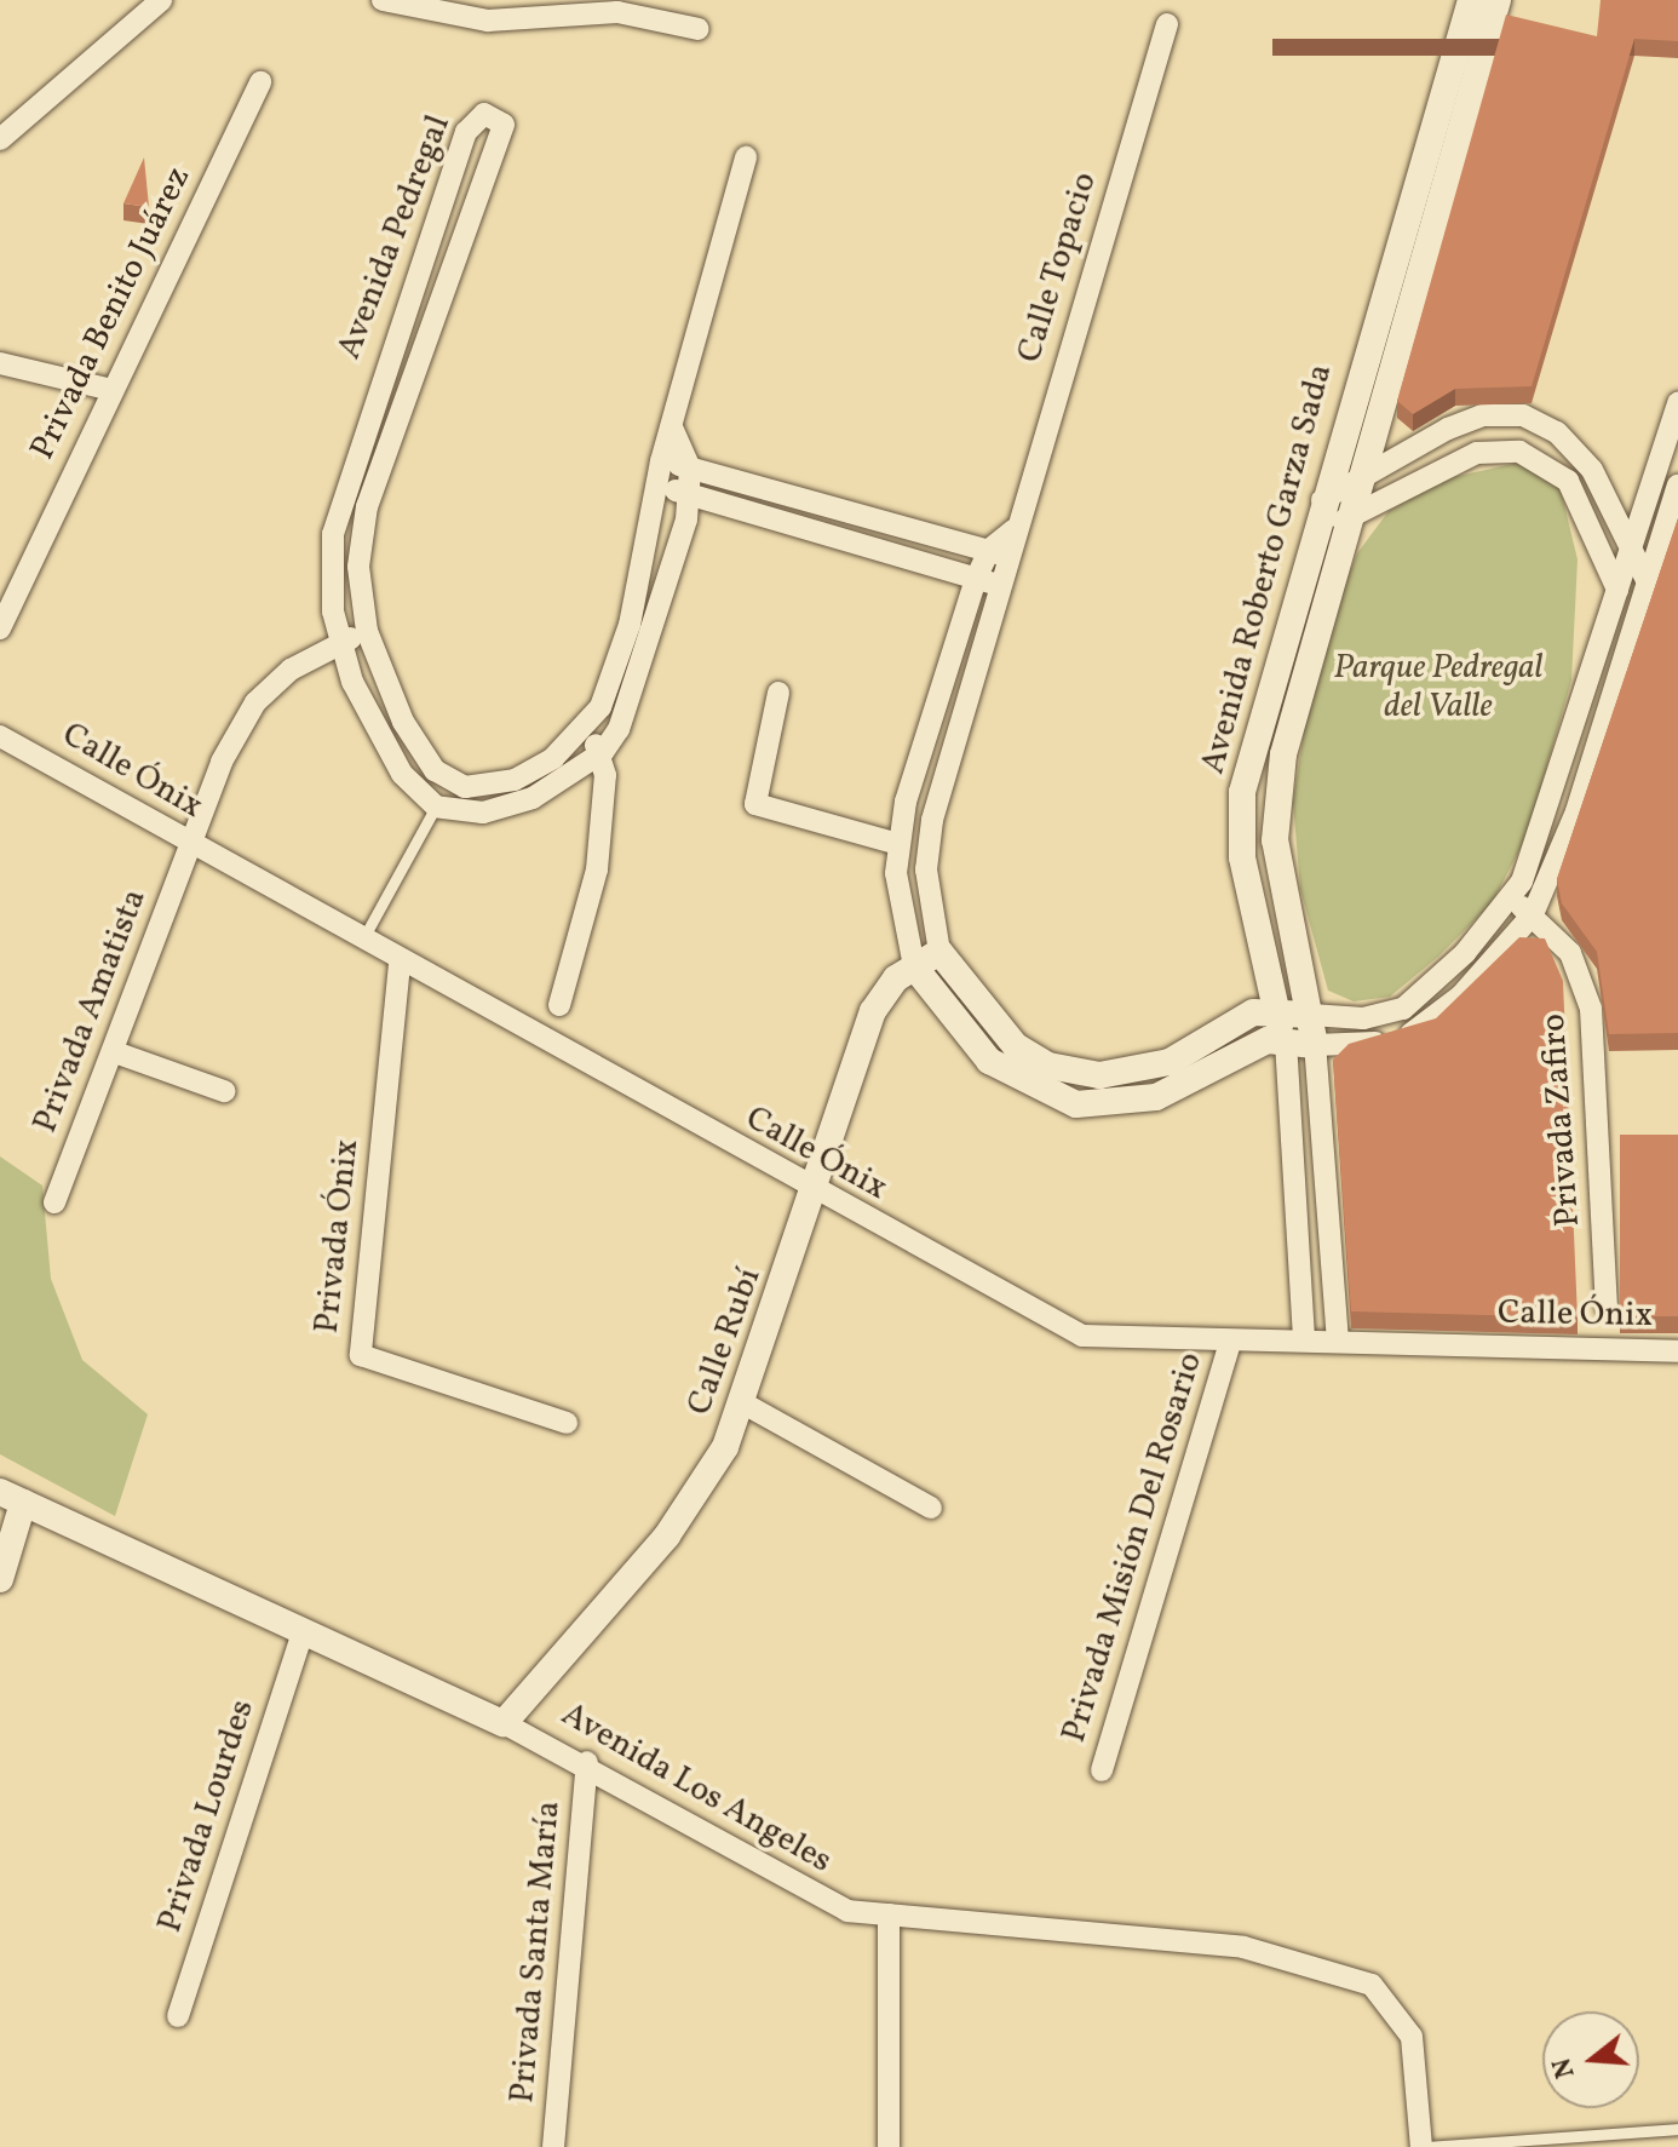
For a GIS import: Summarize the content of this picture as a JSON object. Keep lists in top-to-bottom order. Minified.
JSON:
{"streets":{"street":["Avenida Pedregal","Calle Topacio","Privada Benito Juárez","Avenida Roberto Garza Sada","Calle Ónix","Privada Amatista","Privada Zafiro","Privada Ónix","Calle Rubí","Privada Misión Del Rosario","Avenida Los Angeles","Privada Lourdes","Privada Santa María"]},"crossings":[["Avenida Pedregal","Privada Amatista"],["Avenida Roberto Garza Sada","Calle Ónix"],["Calle Ónix","Privada Amatista"],["Calle Ónix","Privada Ónix"],["Calle Ónix","Calle Rubí"],["Calle Ónix","Privada Misión Del Rosario"],["Calle Rubí","Avenida Los Angeles"],["Avenida Los Angeles","Privada Lourdes"],["Avenida Los Angeles","Privada Santa María"]],"parks":["Parque Pedregal del Valle"],"north":"left"}
